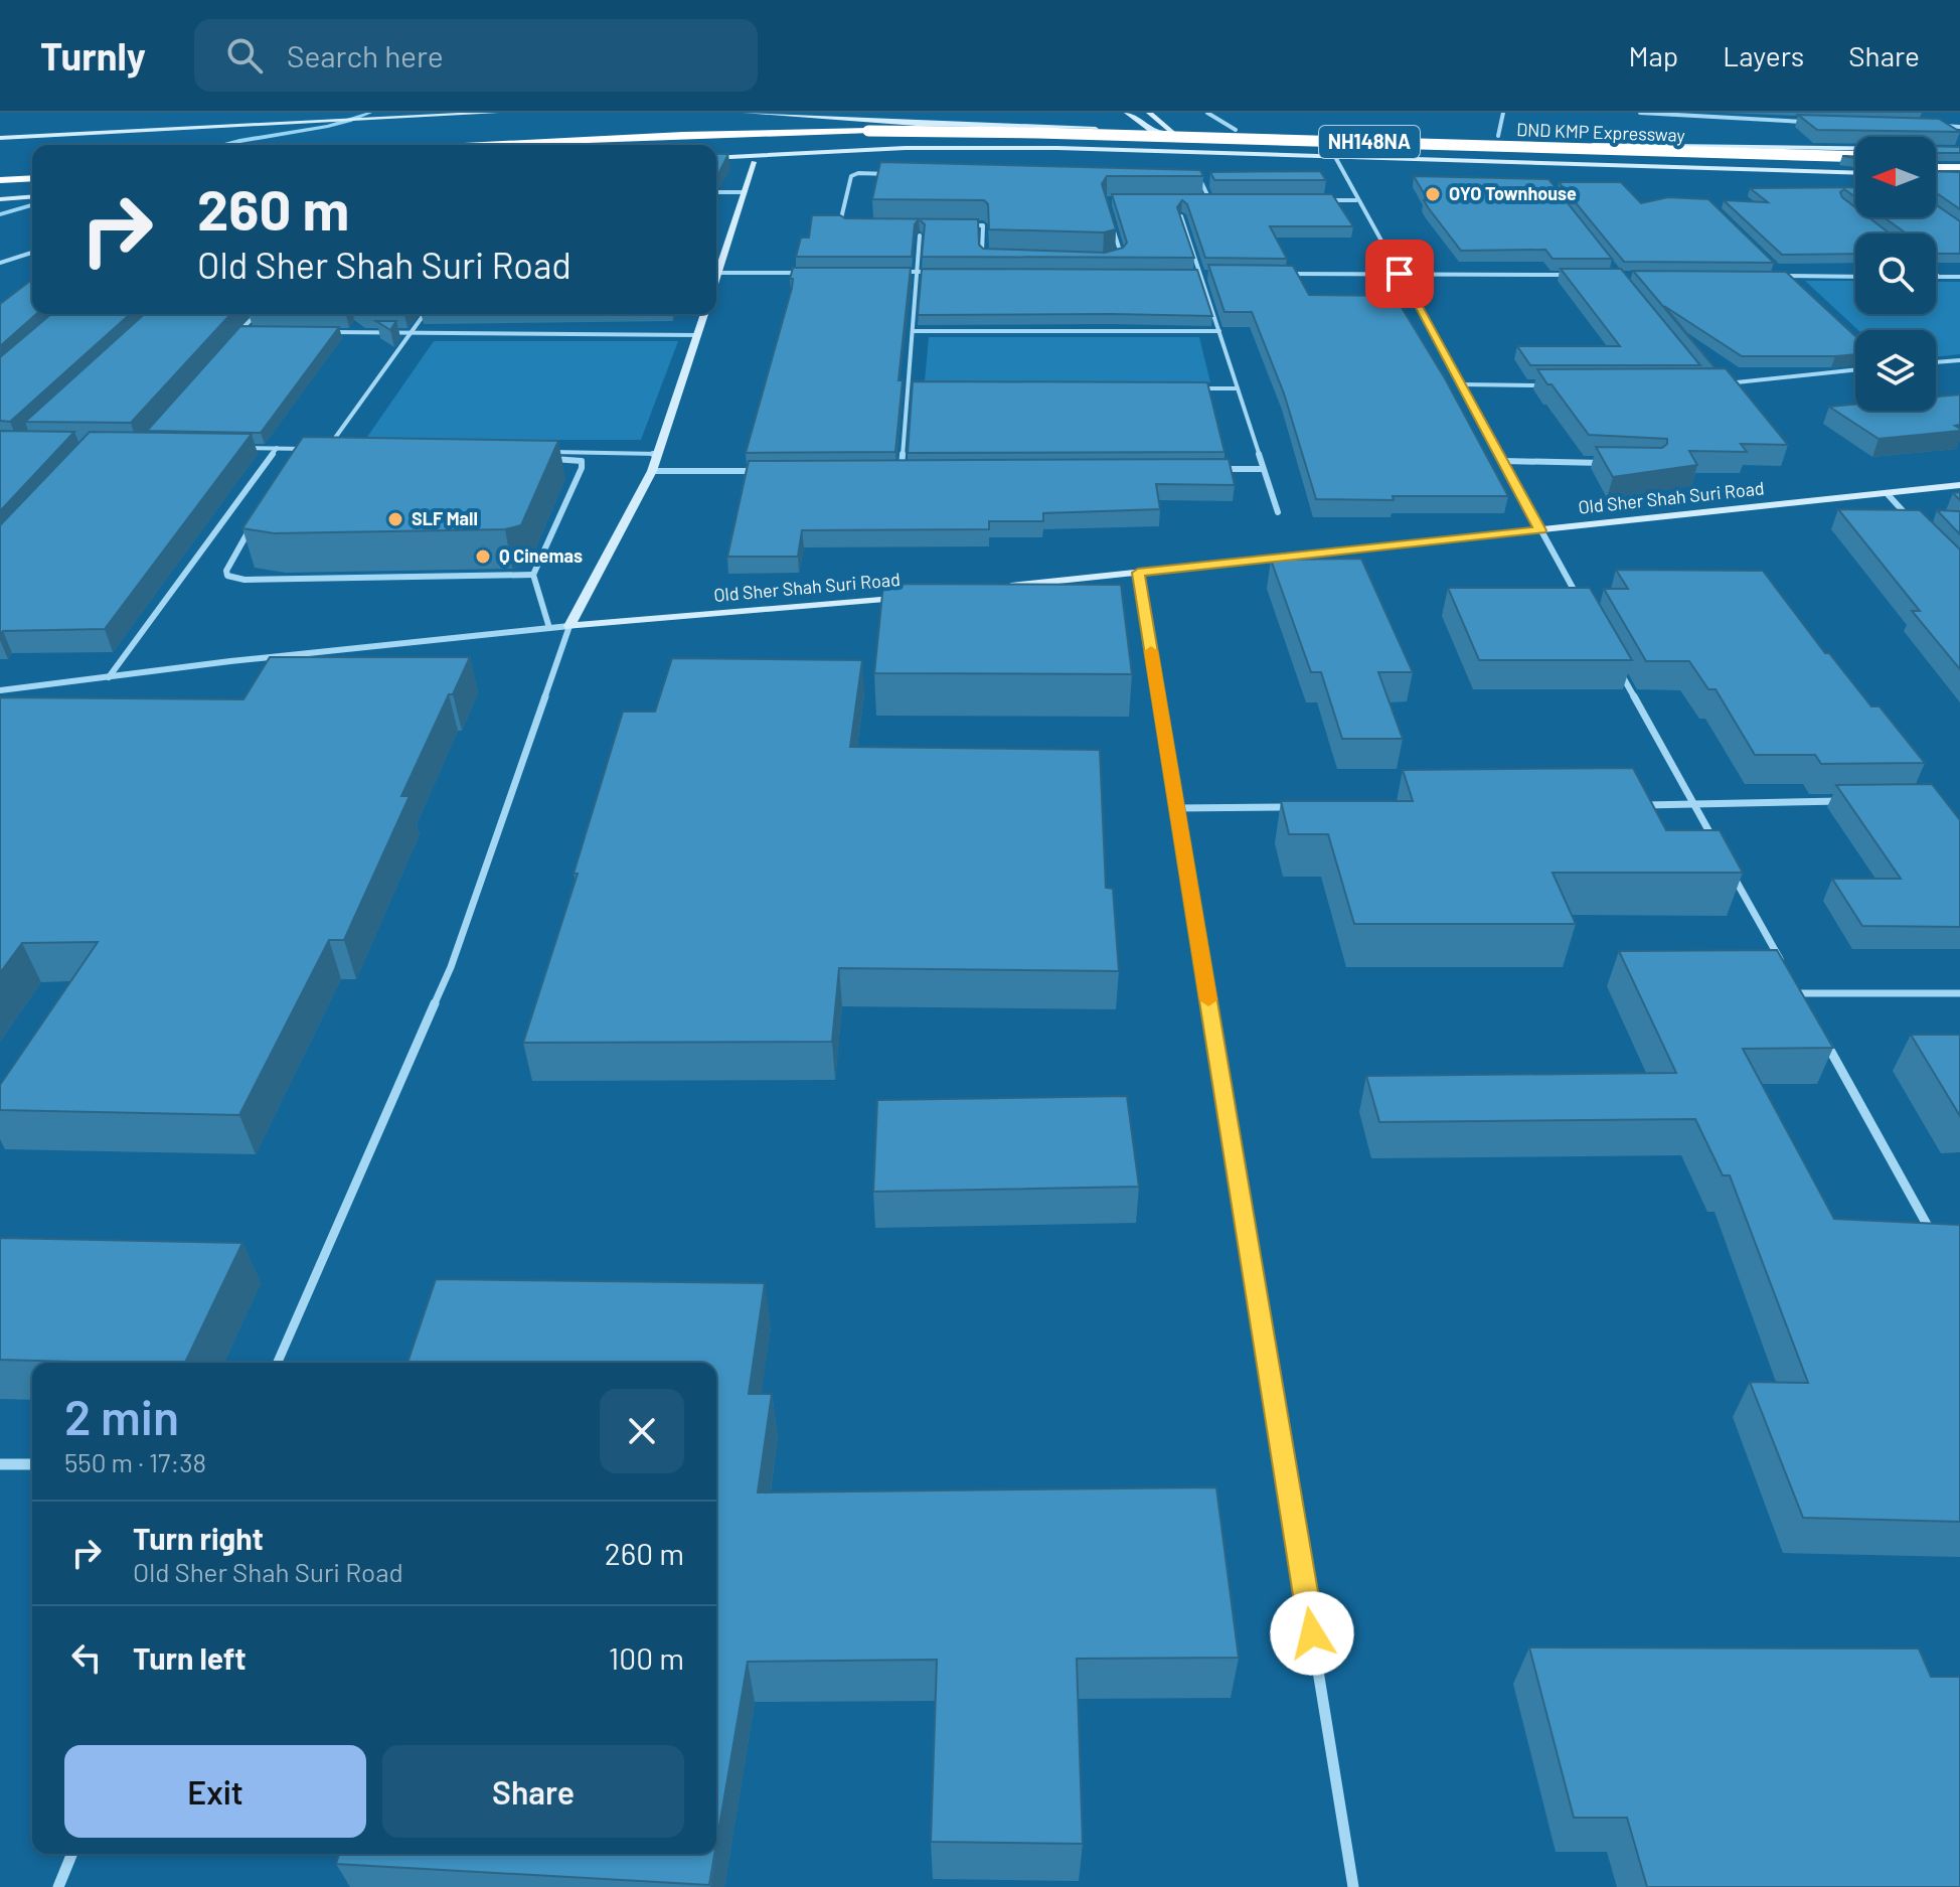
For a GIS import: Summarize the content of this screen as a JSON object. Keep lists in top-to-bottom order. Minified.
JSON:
{"streets":{"highway":["DND KMP Expressway","NH148NA"],"street":["Old Sher Shah Suri Road"]},"places":["OYO Townhouse","SLF Mall","Q Cinemas"],"north":"left","page":{"header":"Turnly","search":"Search here","nav":["Map","Layers","Share"],"turn":["260 m","Old Sher Shah Suri Road"],"heading":["2 min","550 m · 17:38"],"list":[{"name":"Turn right","note":"Old Sher Shah Suri Road","value":"260 m"},{"name":"Turn left","value":"100 m"}],"buttons":["Exit","Share"]}}
